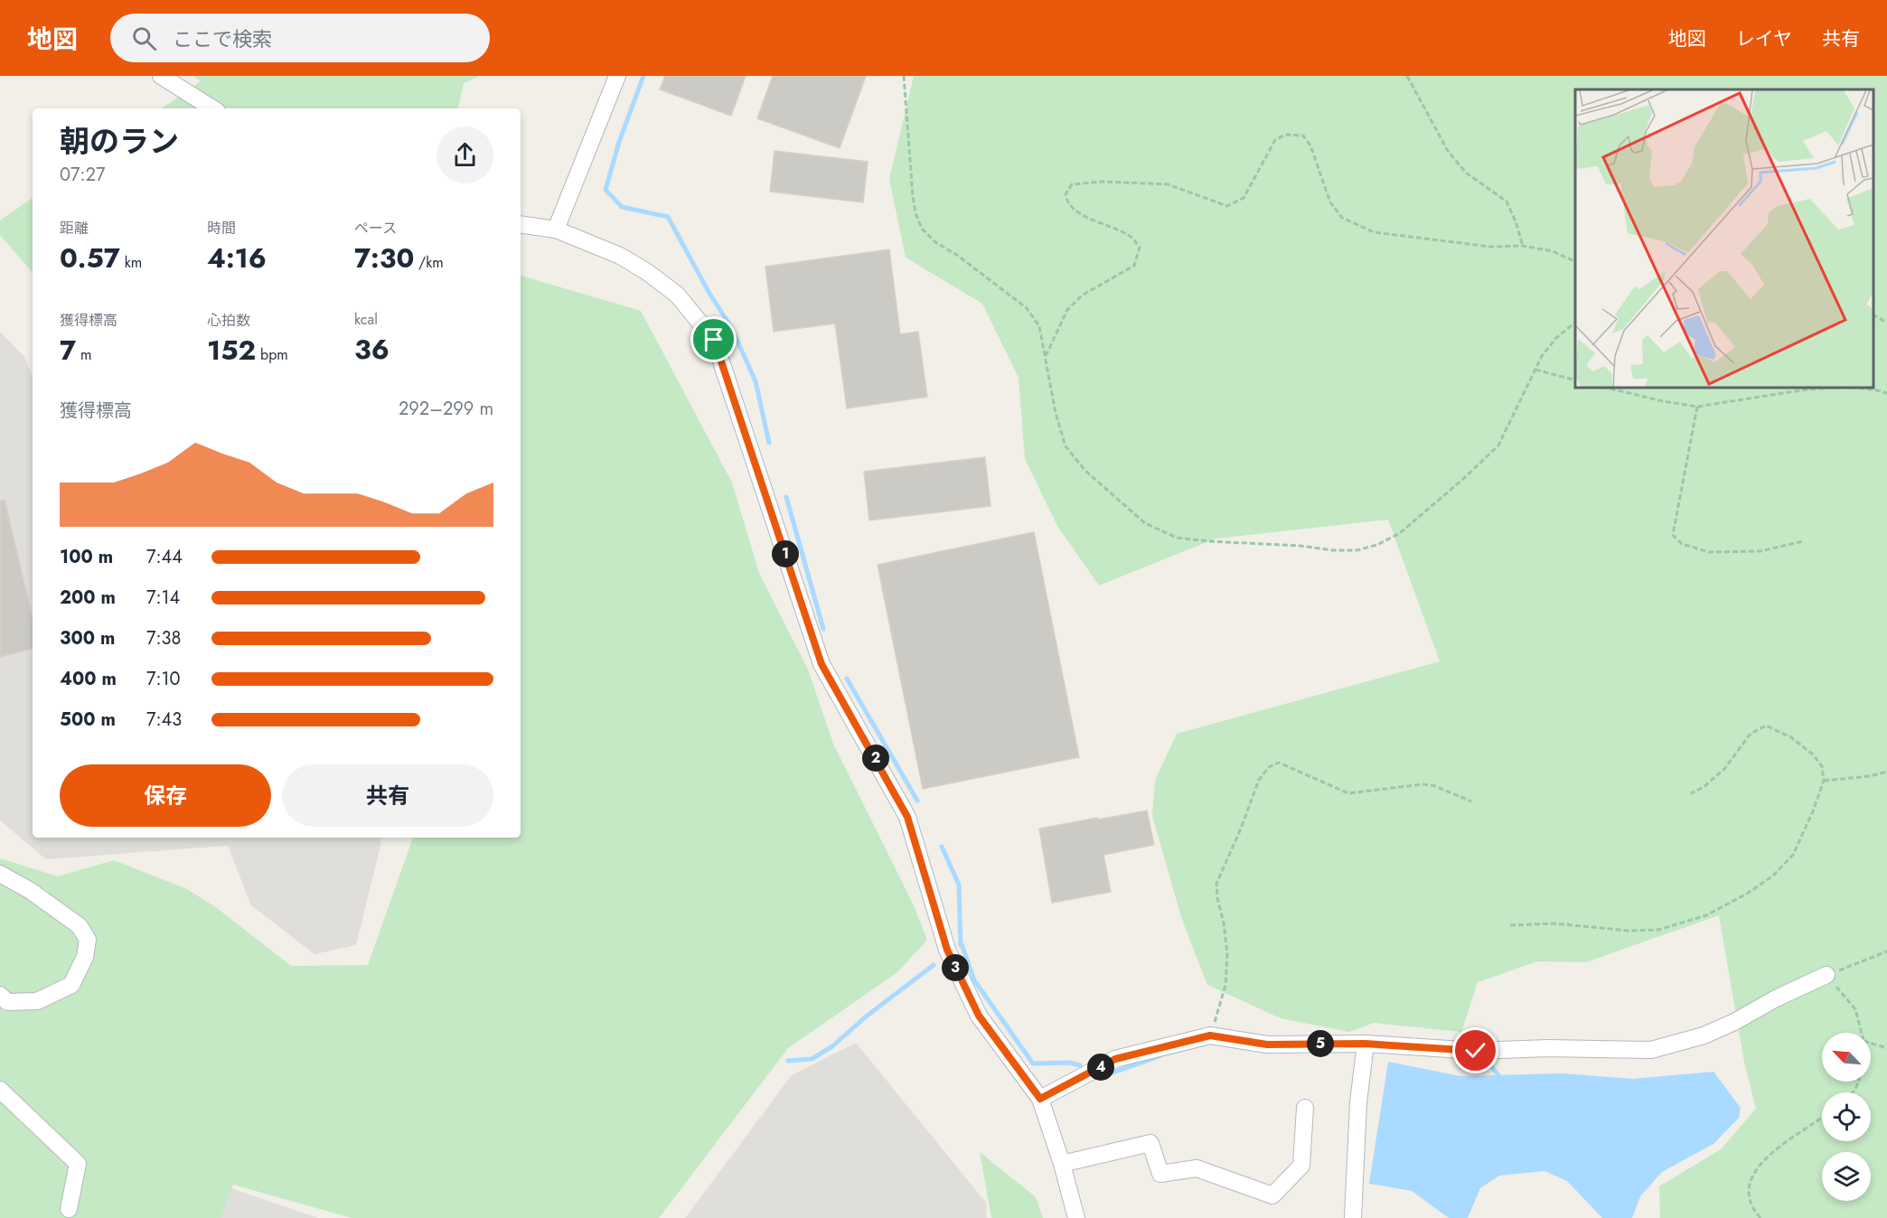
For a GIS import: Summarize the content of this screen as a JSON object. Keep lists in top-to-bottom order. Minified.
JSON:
{"north":"top left","page":{"header":"地図","search":"ここで検索","nav":["地図","レイヤ","共有"],"heading":["朝のラン","07:27"],"stats":[["距離","0.57 km"],["時間","4:16"],["ペース","7:30 /km"],["獲得標高","7 m"],["心拍数","152 bpm"],["kcal","36"]],"chart":["獲得標高","292–299 m"],"list":[{"name":"100 m","note":"7:44"},{"name":"200 m","note":"7:14"},{"name":"300 m","note":"7:38"},{"name":"400 m","note":"7:10"},{"name":"500 m","note":"7:43"}],"pins":["1","2","3","5","4"],"buttons":["保存","共有"]}}
